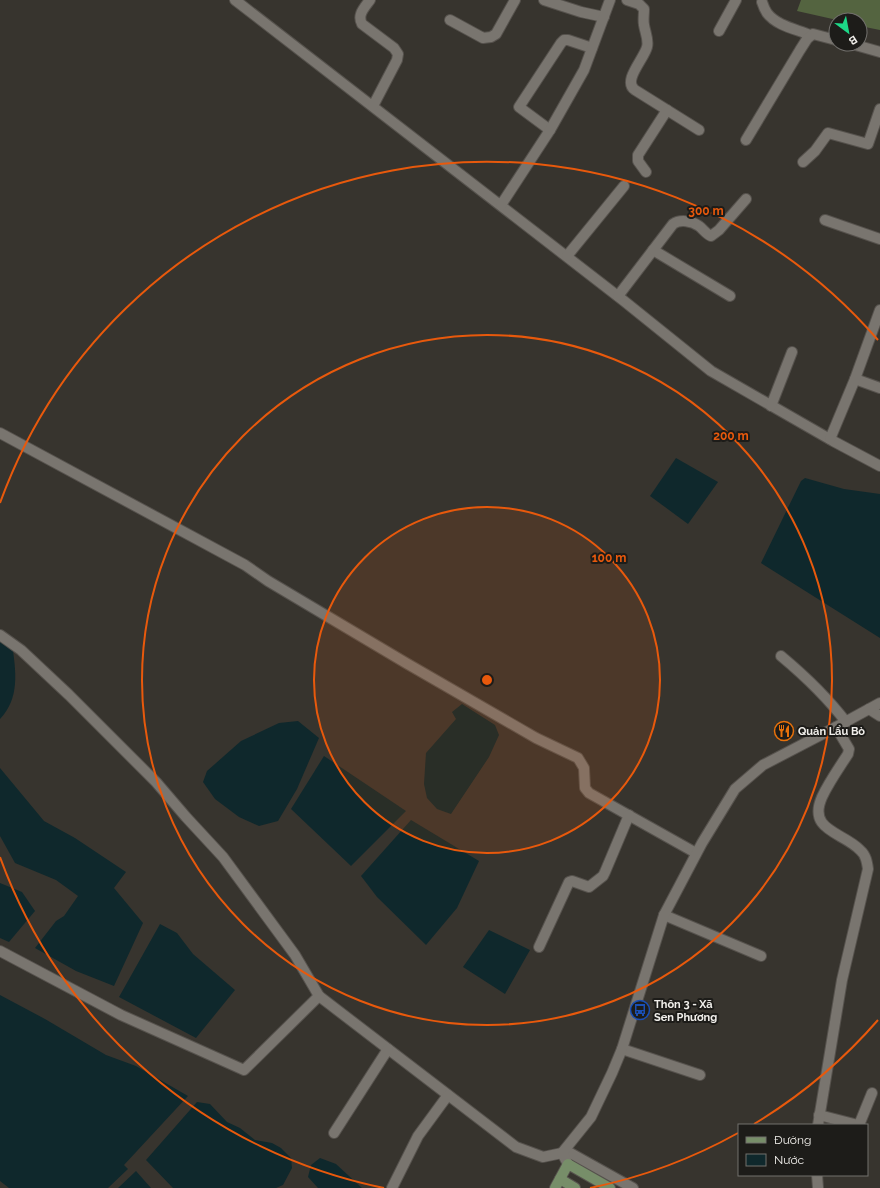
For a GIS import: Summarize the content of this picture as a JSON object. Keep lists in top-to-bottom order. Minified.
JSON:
{"places":{"restaurant":["Quán Lẩu Bò"],"bus stop":["Thôn 3 - Xã Sen Phương"]},"legend":["Đường","Nước"],"north":"bottom right","rings":["300 m","200 m","100 m"]}
